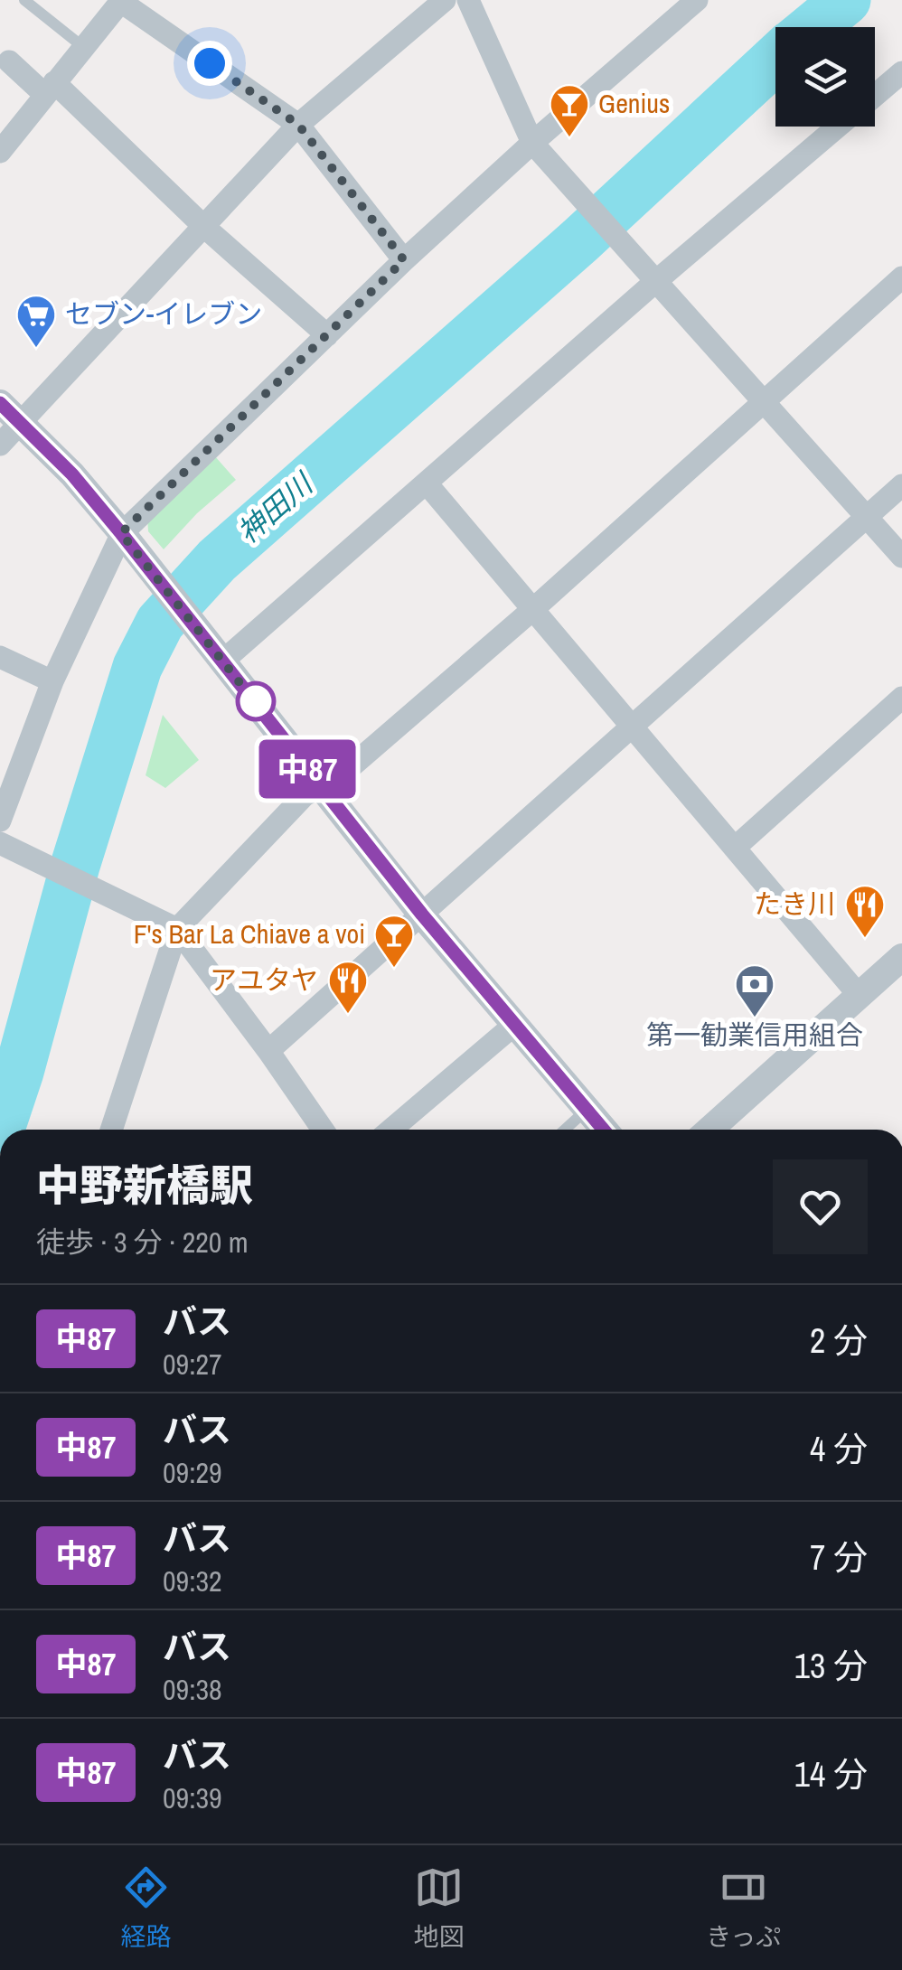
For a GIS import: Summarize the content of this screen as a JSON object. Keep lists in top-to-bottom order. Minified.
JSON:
{"water":["神田川"],"places":{"bar":["Genius","F's Bar La Chiave a voi"],"supermarket":["セブン-イレブン"],"restaurant":["たき川","アユタヤ"],"bank":["第一勧業信用組合"]},"lines":["bus line 中87"],"page":{"on_map":"中87","heading":["中野新橋駅","徒歩 · 3 分 · 220 m"],"list":[{"mark":"中87","name":"バス","note":"09:27","value":"2 分"},{"mark":"中87","name":"バス","note":"09:29","value":"4 分"},{"mark":"中87","name":"バス","note":"09:32","value":"7 分"},{"mark":"中87","name":"バス","note":"09:38","value":"13 分"},{"mark":"中87","name":"バス","note":"09:39","value":"14 分"}],"tabs":["経路","地図","きっぷ"]}}
